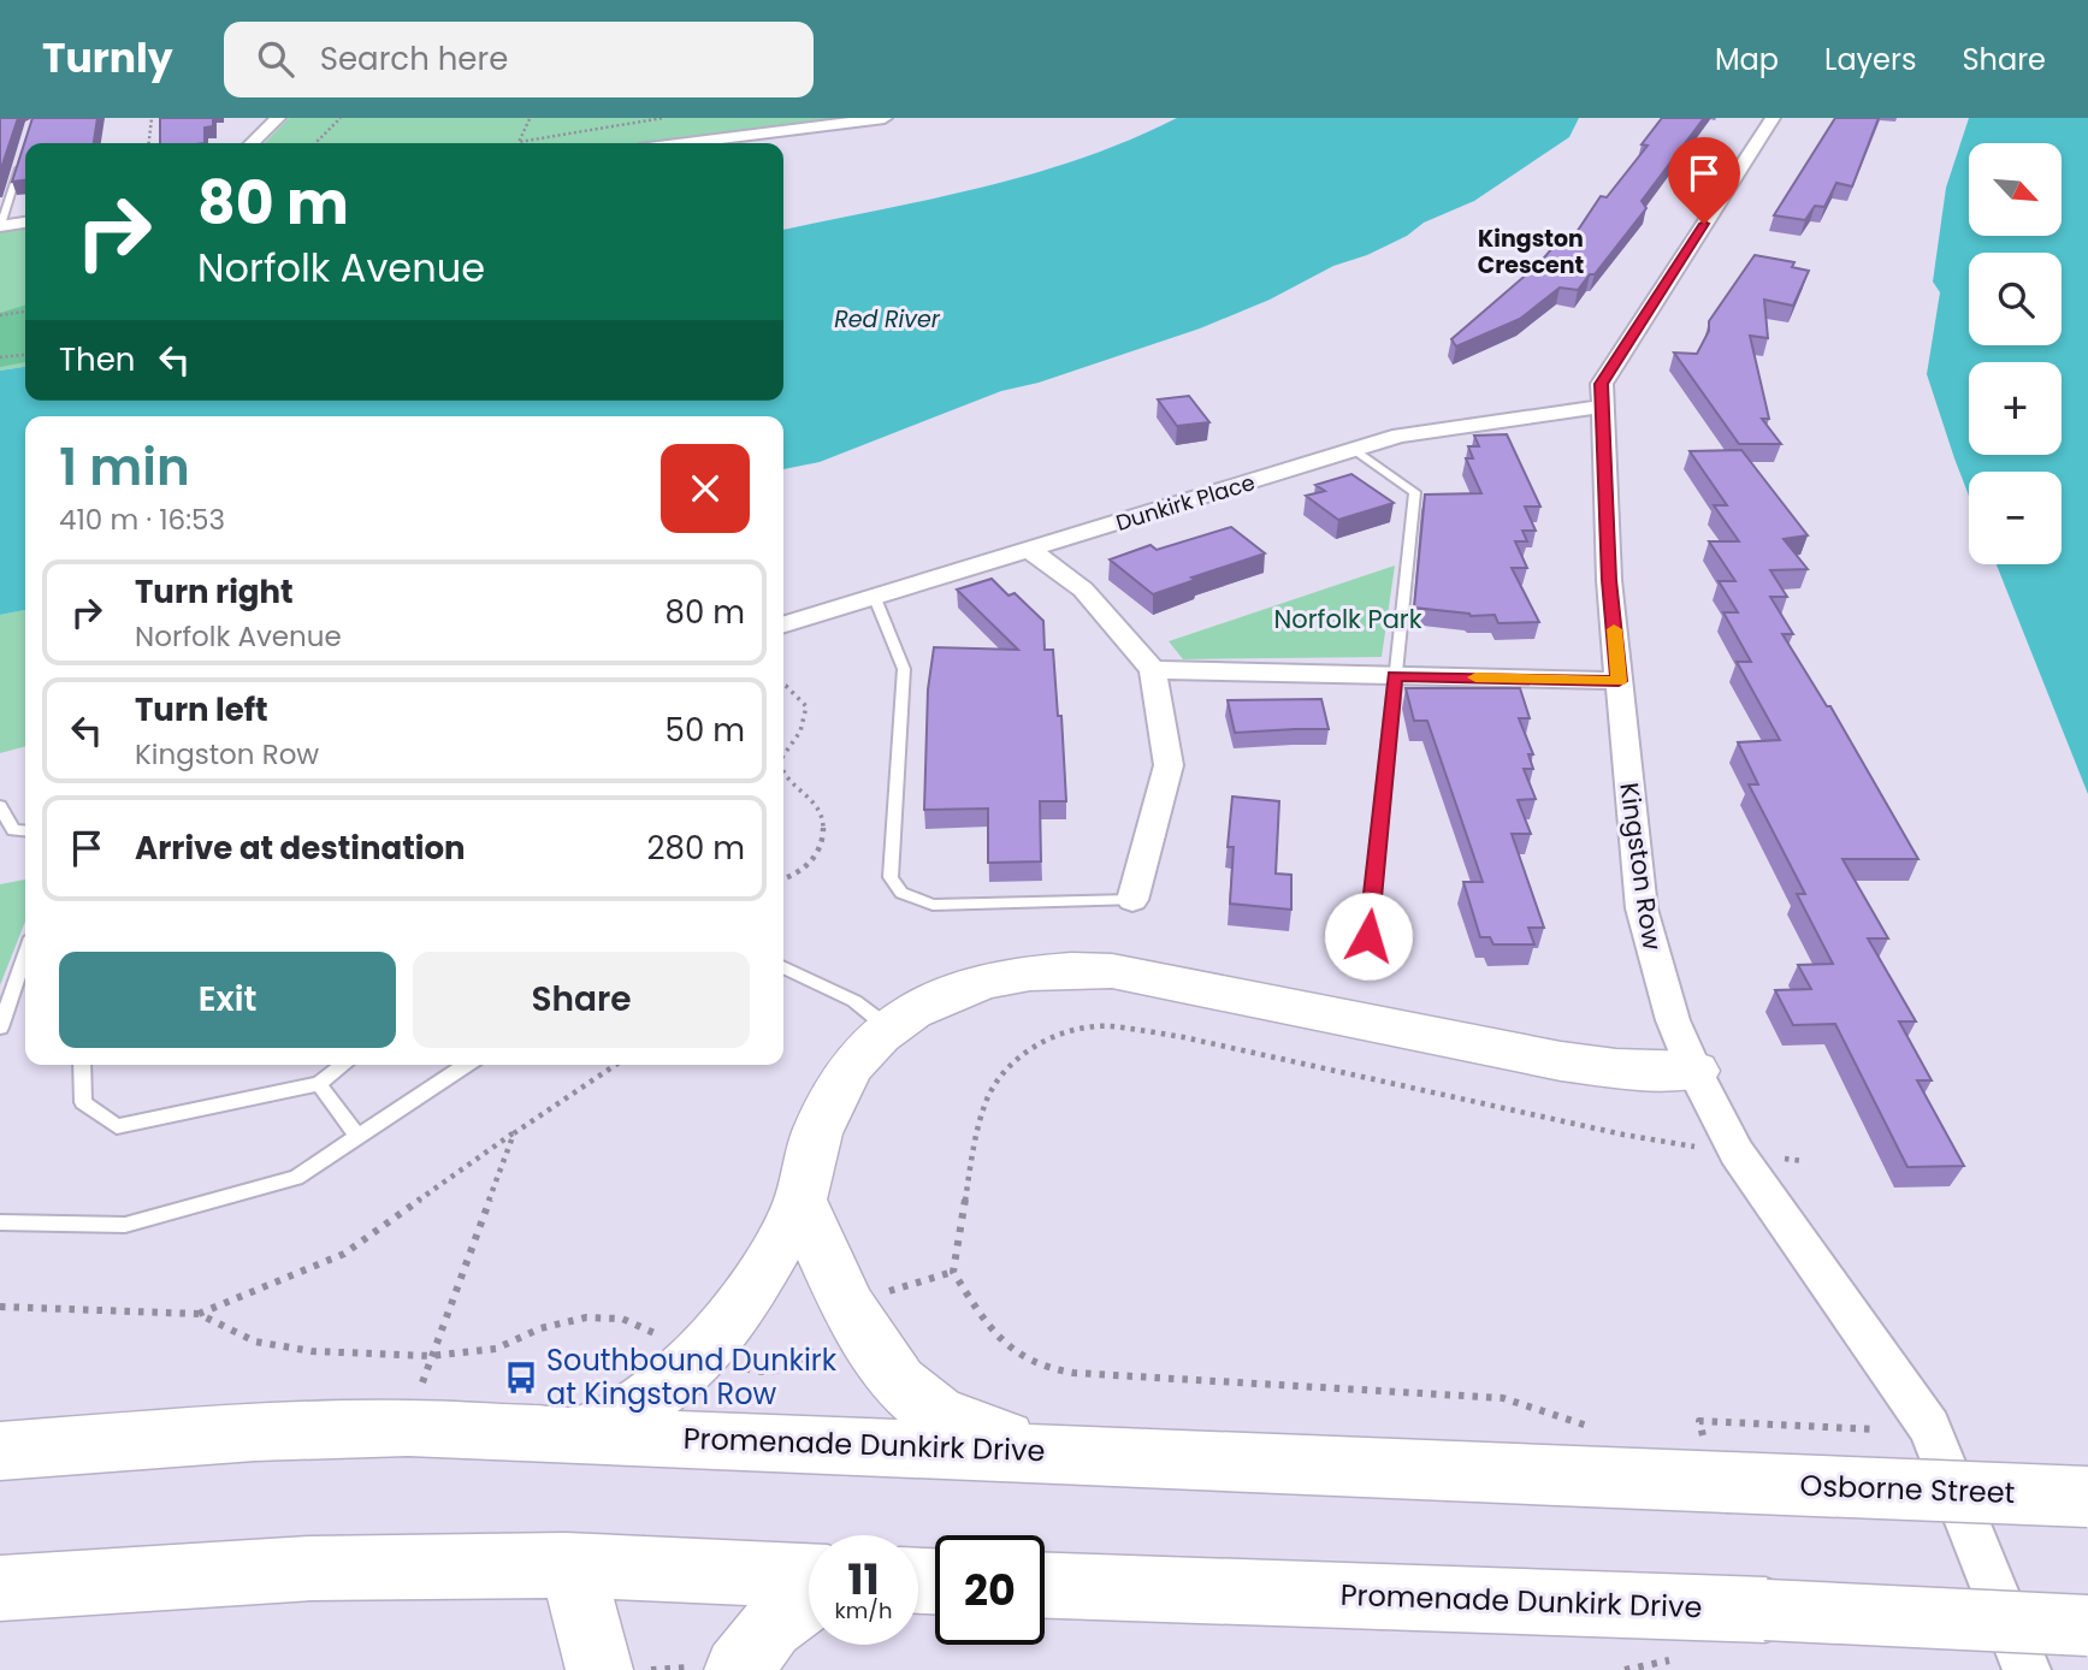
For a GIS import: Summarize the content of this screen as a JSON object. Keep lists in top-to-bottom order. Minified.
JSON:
{"streets":{"main road":["Promenade Dunkirk Drive","Osborne Street"],"street":["Dunkirk Place","Kingston Row"]},"crossings":[["Dunkirk Place","Kingston Row"],["Promenade Dunkirk Drive","Osborne Street"]],"districts":["Kingston Crescent"],"water":["Red River"],"parks":["Norfolk Park"],"places":{"bus stop":["Southbound Dunkirk at Kingston Row"]},"north":"bottom right","page":{"header":"Turnly","search":"Search here","nav":["Map","Layers","Share"],"map_buttons":["+","−"],"turn":["80 m","Norfolk Avenue"],"then":"Then","heading":["1 min","410 m · 16:53"],"list":[{"name":"Turn right","note":"Norfolk Avenue","value":"80 m"},{"name":"Turn left","note":"Kingston Row","value":"50 m"},{"name":"Arrive at destination","value":"280 m"}],"buttons":["Exit","Share"],"speed":"11 km/h","limit":"20"}}
